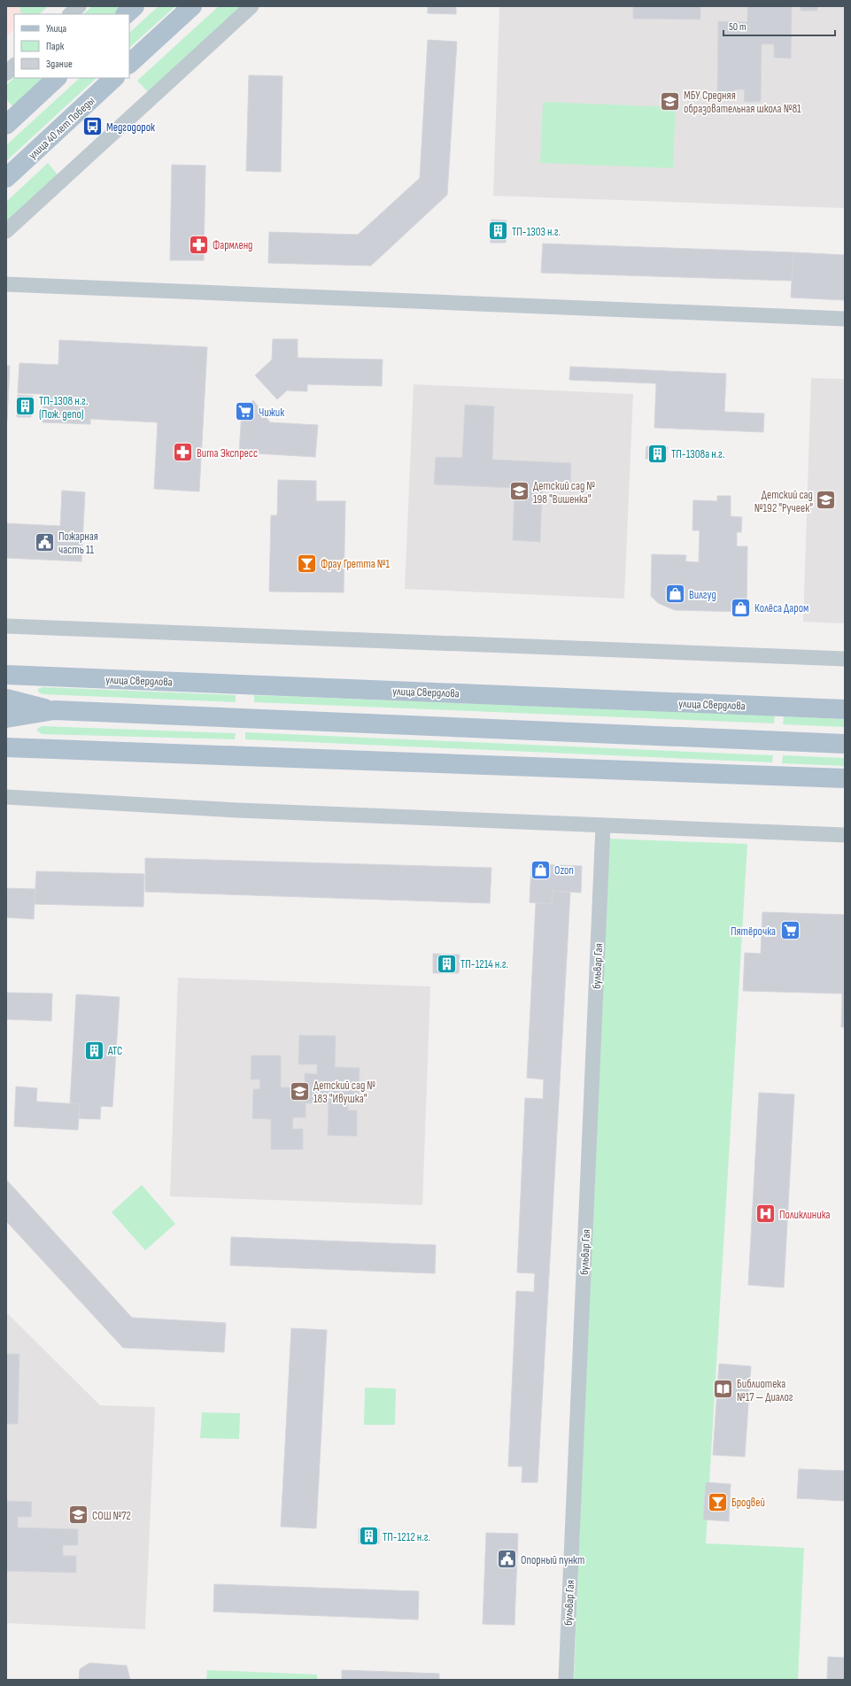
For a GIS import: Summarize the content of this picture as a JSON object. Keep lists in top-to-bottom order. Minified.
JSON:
{"streets":{"main road":["улица 40 лет Победы","улица Свердлова"],"street":["бульвар Гая"]},"places":{"school or university":["МБУ Средняя образовательная школа №81","Детский сад № 198 \"Вишенка\"","Детский сад №192 \"Ручеек\"","Детский сад № 183 \"Ивушка\"","СОШ №72"],"bus stop":["Медгодорок"],"building":["ТП-1303 н.г.","ТП-1308 н.г. (Пож. депо)","ТП-1308а н.г.","ТП-1214 н.г.","АТС","ТП-1212 н.г."],"pharmacy":["Фармленд","Вита Экспресс"],"supermarket":["Чижик","Пятёрочка"],"public building":["Пожарная часть 11","Опорный пункт"],"bar":["Фрау Гретта №1","Бродвей"],"shop":["Вилгуд","Колёса Даром","Ozon"],"hospital":["Поликлиника"],"library":["Библиотека №17 — Диалог"]},"legend":["Улица","Парк","Здание"],"scale_bar":"50 m"}
